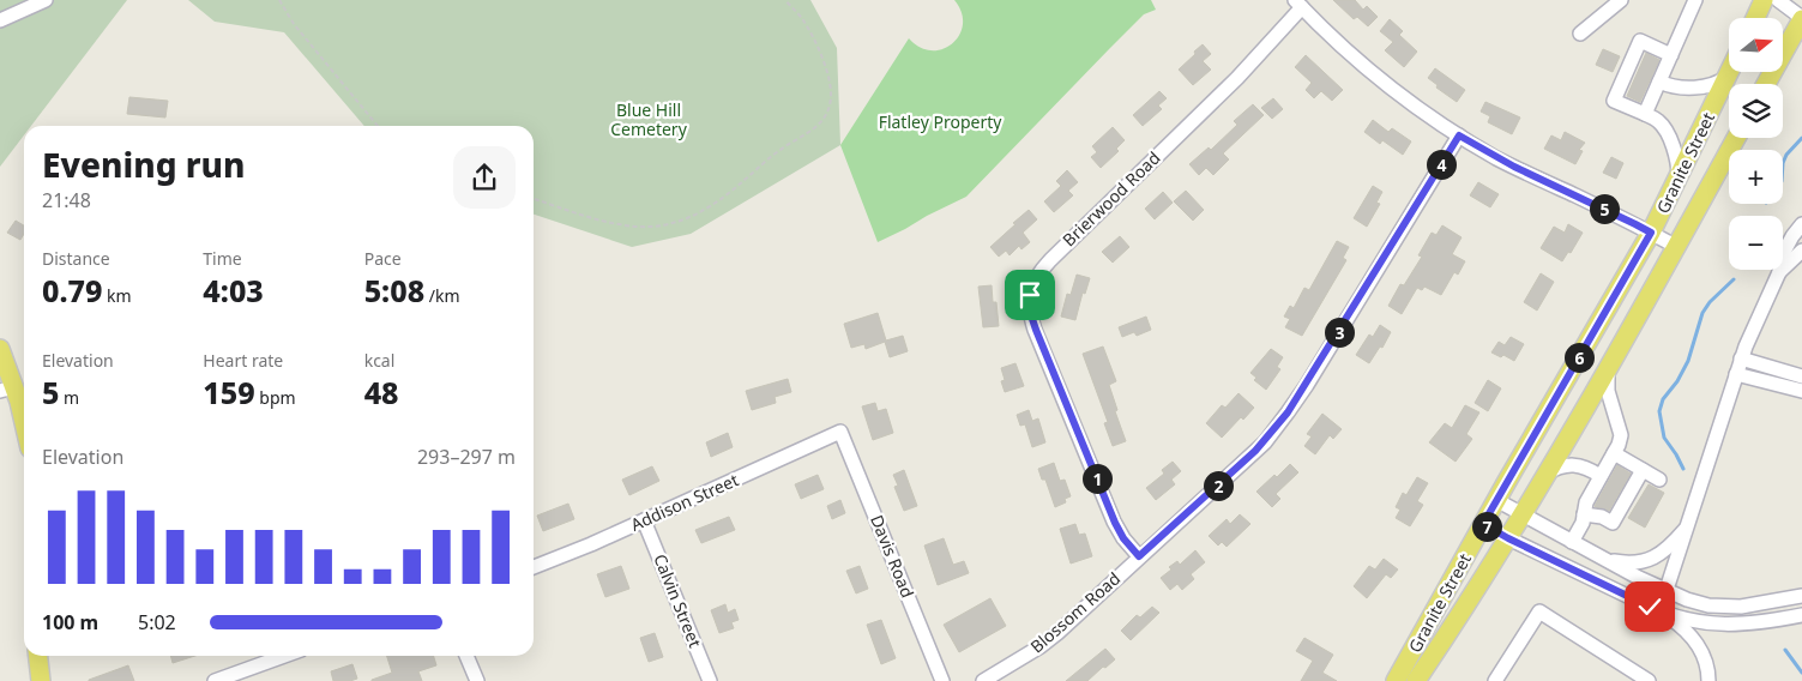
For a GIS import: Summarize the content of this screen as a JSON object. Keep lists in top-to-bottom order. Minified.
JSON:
{"streets":{"main road":["Granite Street"],"street":["Brierwood Road","Addison Street","Davis Road","Calvin Street","Blossom Road"]},"crossings":[["Brierwood Road","Blossom Road"],["Addison Street","Davis Road"],["Addison Street","Calvin Street"]],"parks":["Blue Hill Cemetery","Flatley Property"],"north":"right","page":{"map_buttons":["+","−"],"heading":["Evening run","21:48"],"pins":["4","5","3","6","1","2","7"],"stats":[["Distance","0.79 km"],["Time","4:03"],["Pace","5:08 /km"],["Elevation","5 m"],["Heart rate","159 bpm"],["kcal","48"]],"chart":["Elevation","293–297 m"],"list":[{"name":"100 m","note":"5:02"}]}}
